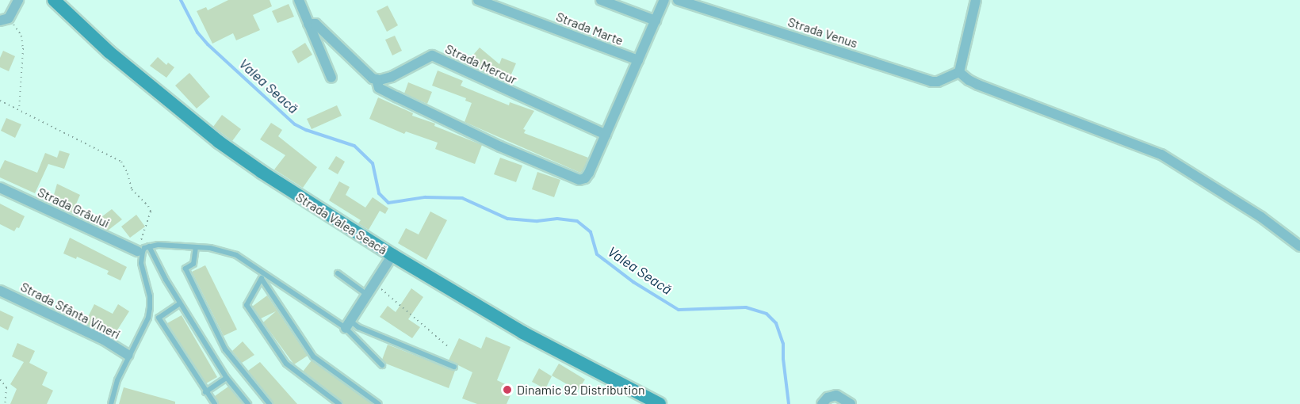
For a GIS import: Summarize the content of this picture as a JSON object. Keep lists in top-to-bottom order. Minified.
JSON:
{"streets":{"main road":["Strada Valea Seacă"],"street":["Strada Marte","Strada Venus","Strada Mercur","Strada Grâului","Strada Sfânta Vineri"]},"water":["Valea Seacă"],"places":["Dinamic 92 Distribution"]}
